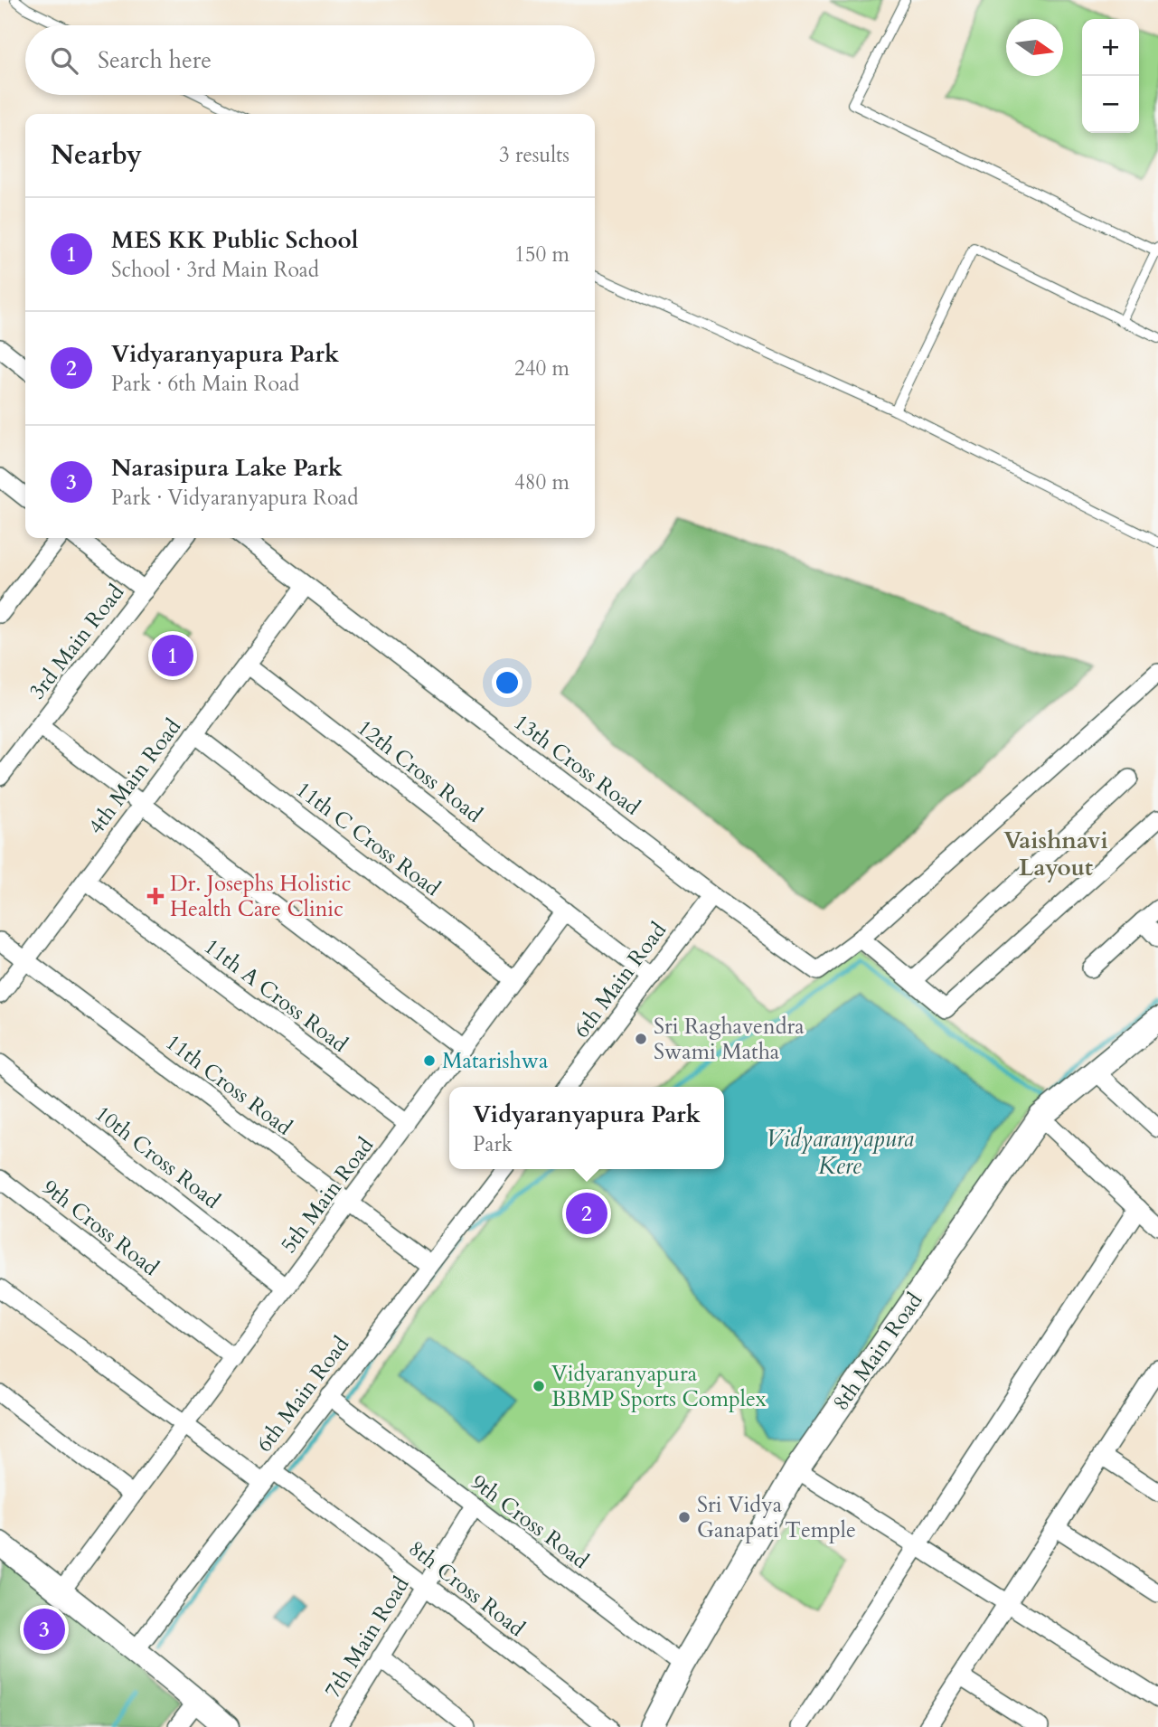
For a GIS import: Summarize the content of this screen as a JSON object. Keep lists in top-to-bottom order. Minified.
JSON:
{"streets":{"street":["3rd Main Road","13th Cross Road","12th Cross Road","4th Main Road","11th C Cross Road","6th Main Road","11th A Cross Road","11th Cross Road","10th Cross Road","5th Main Road","9th Cross Road","8th Main Road","8th Cross Road","7th Main Road"]},"crossings":[["13th Cross Road","4th Main Road"],["13th Cross Road","6th Main Road"],["12th Cross Road","4th Main Road"],["12th Cross Road","5th Main Road"],["4th Main Road","11th C Cross Road"],["4th Main Road","11th A Cross Road"],["4th Main Road","11th Cross Road"],["11th C Cross Road","5th Main Road"],["6th Main Road","11th Cross Road"],["6th Main Road","9th Cross Road"],["6th Main Road","8th Cross Road"],["11th A Cross Road","5th Main Road"],["11th Cross Road","5th Main Road"],["10th Cross Road","5th Main Road"],["5th Main Road","9th Cross Road"],["5th Main Road","8th Cross Road"],["9th Cross Road","8th Main Road"],["9th Cross Road","7th Main Road"],["8th Cross Road","7th Main Road"]],"districts":["Vaishnavi Layout"],"water":["Vidyaranyapura Kere"],"places":{"health":["Dr. Josephs Holistic Health Care Clinic"],"other":["Sri Raghavendra Swami Matha","Matarishwa","Vidyaranyapura BBMP Sports Complex","Sri Vidya Ganapati Temple"]},"north":"right","page":{"map_buttons":["+","−"],"search":"Search here","heading":["Nearby","3 results"],"list":[{"mark":"1","name":"MES KK Public School","note":"School · 3rd Main Road","value":"150 m"},{"mark":"2","name":"Vidyaranyapura Park","note":"Park · 6th Main Road","value":"240 m"},{"mark":"3","name":"Narasipura Lake Park","note":"Park · Vidyaranyapura Road","value":"480 m"}],"pins":["1","2","3"],"popup":["Vidyaranyapura Park","Park"]}}
